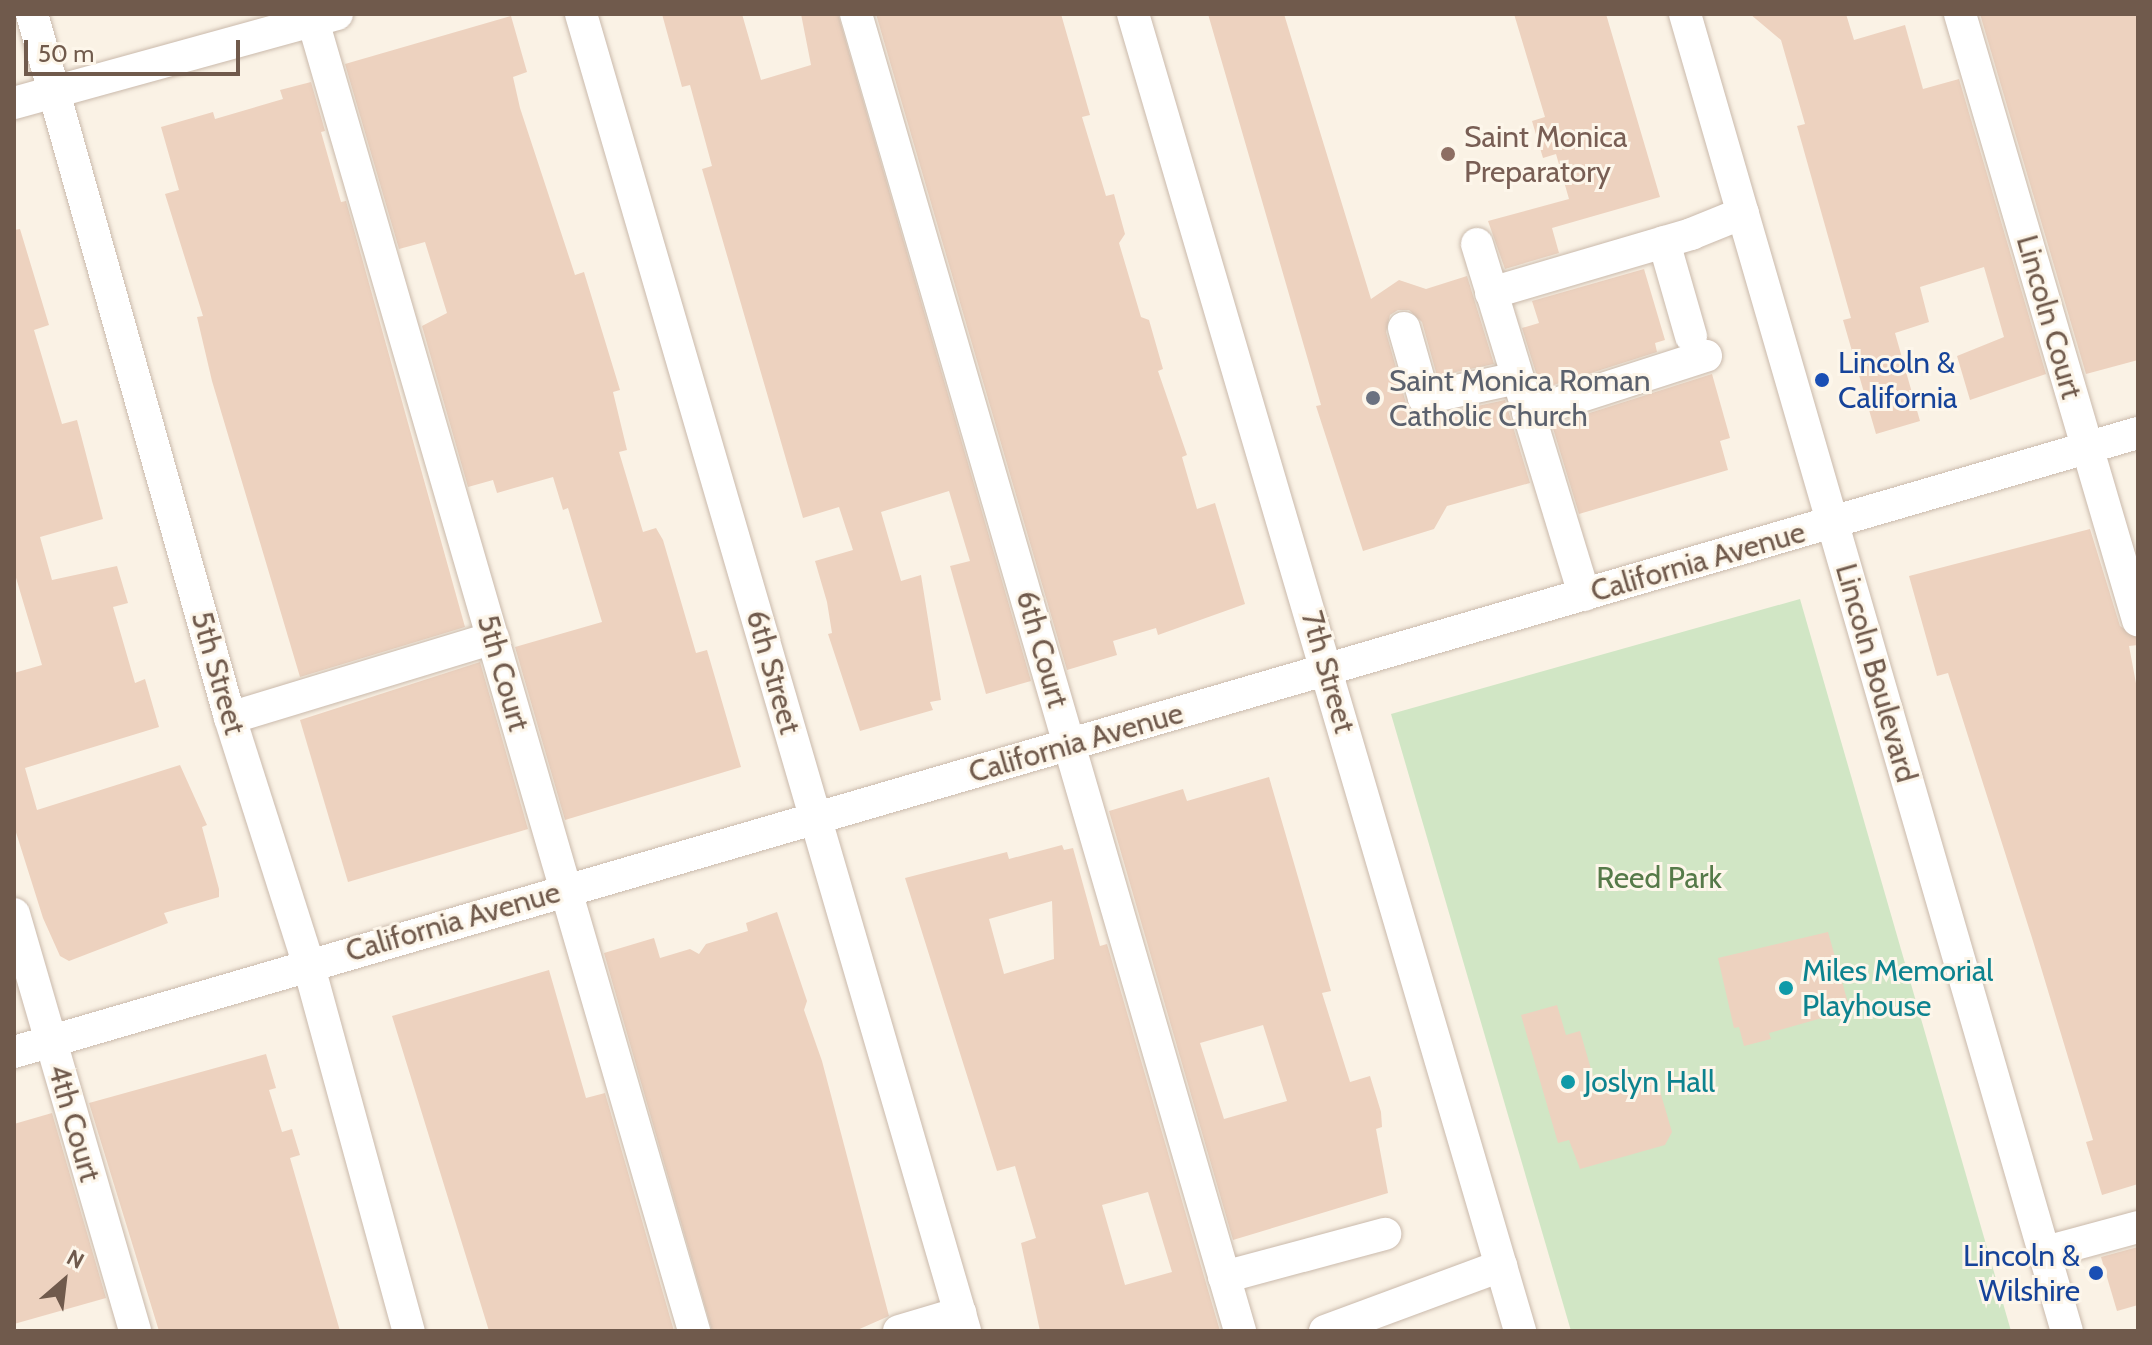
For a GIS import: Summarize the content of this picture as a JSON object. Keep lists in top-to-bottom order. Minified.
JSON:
{"streets":{"street":["Lincoln Court","California Avenue","6th Court","6th Street","7th Street","5th Street","5th Court","Lincoln Boulevard","4th Court"]},"crossings":[["Lincoln Court","California Avenue"],["California Avenue","6th Court"],["California Avenue","6th Street"],["California Avenue","7th Street"],["California Avenue","5th Street"],["California Avenue","5th Court"],["California Avenue","Lincoln Boulevard"],["California Avenue","4th Court"]],"parks":["Reed Park"],"places":["Saint Monica Preparatory","Lincoln & California","Saint Monica Roman Catholic Church","Miles Memorial Playhouse","Joslyn Hall","Lincoln & Wilshire"],"scale_bar":"50 m","north":"top right"}
